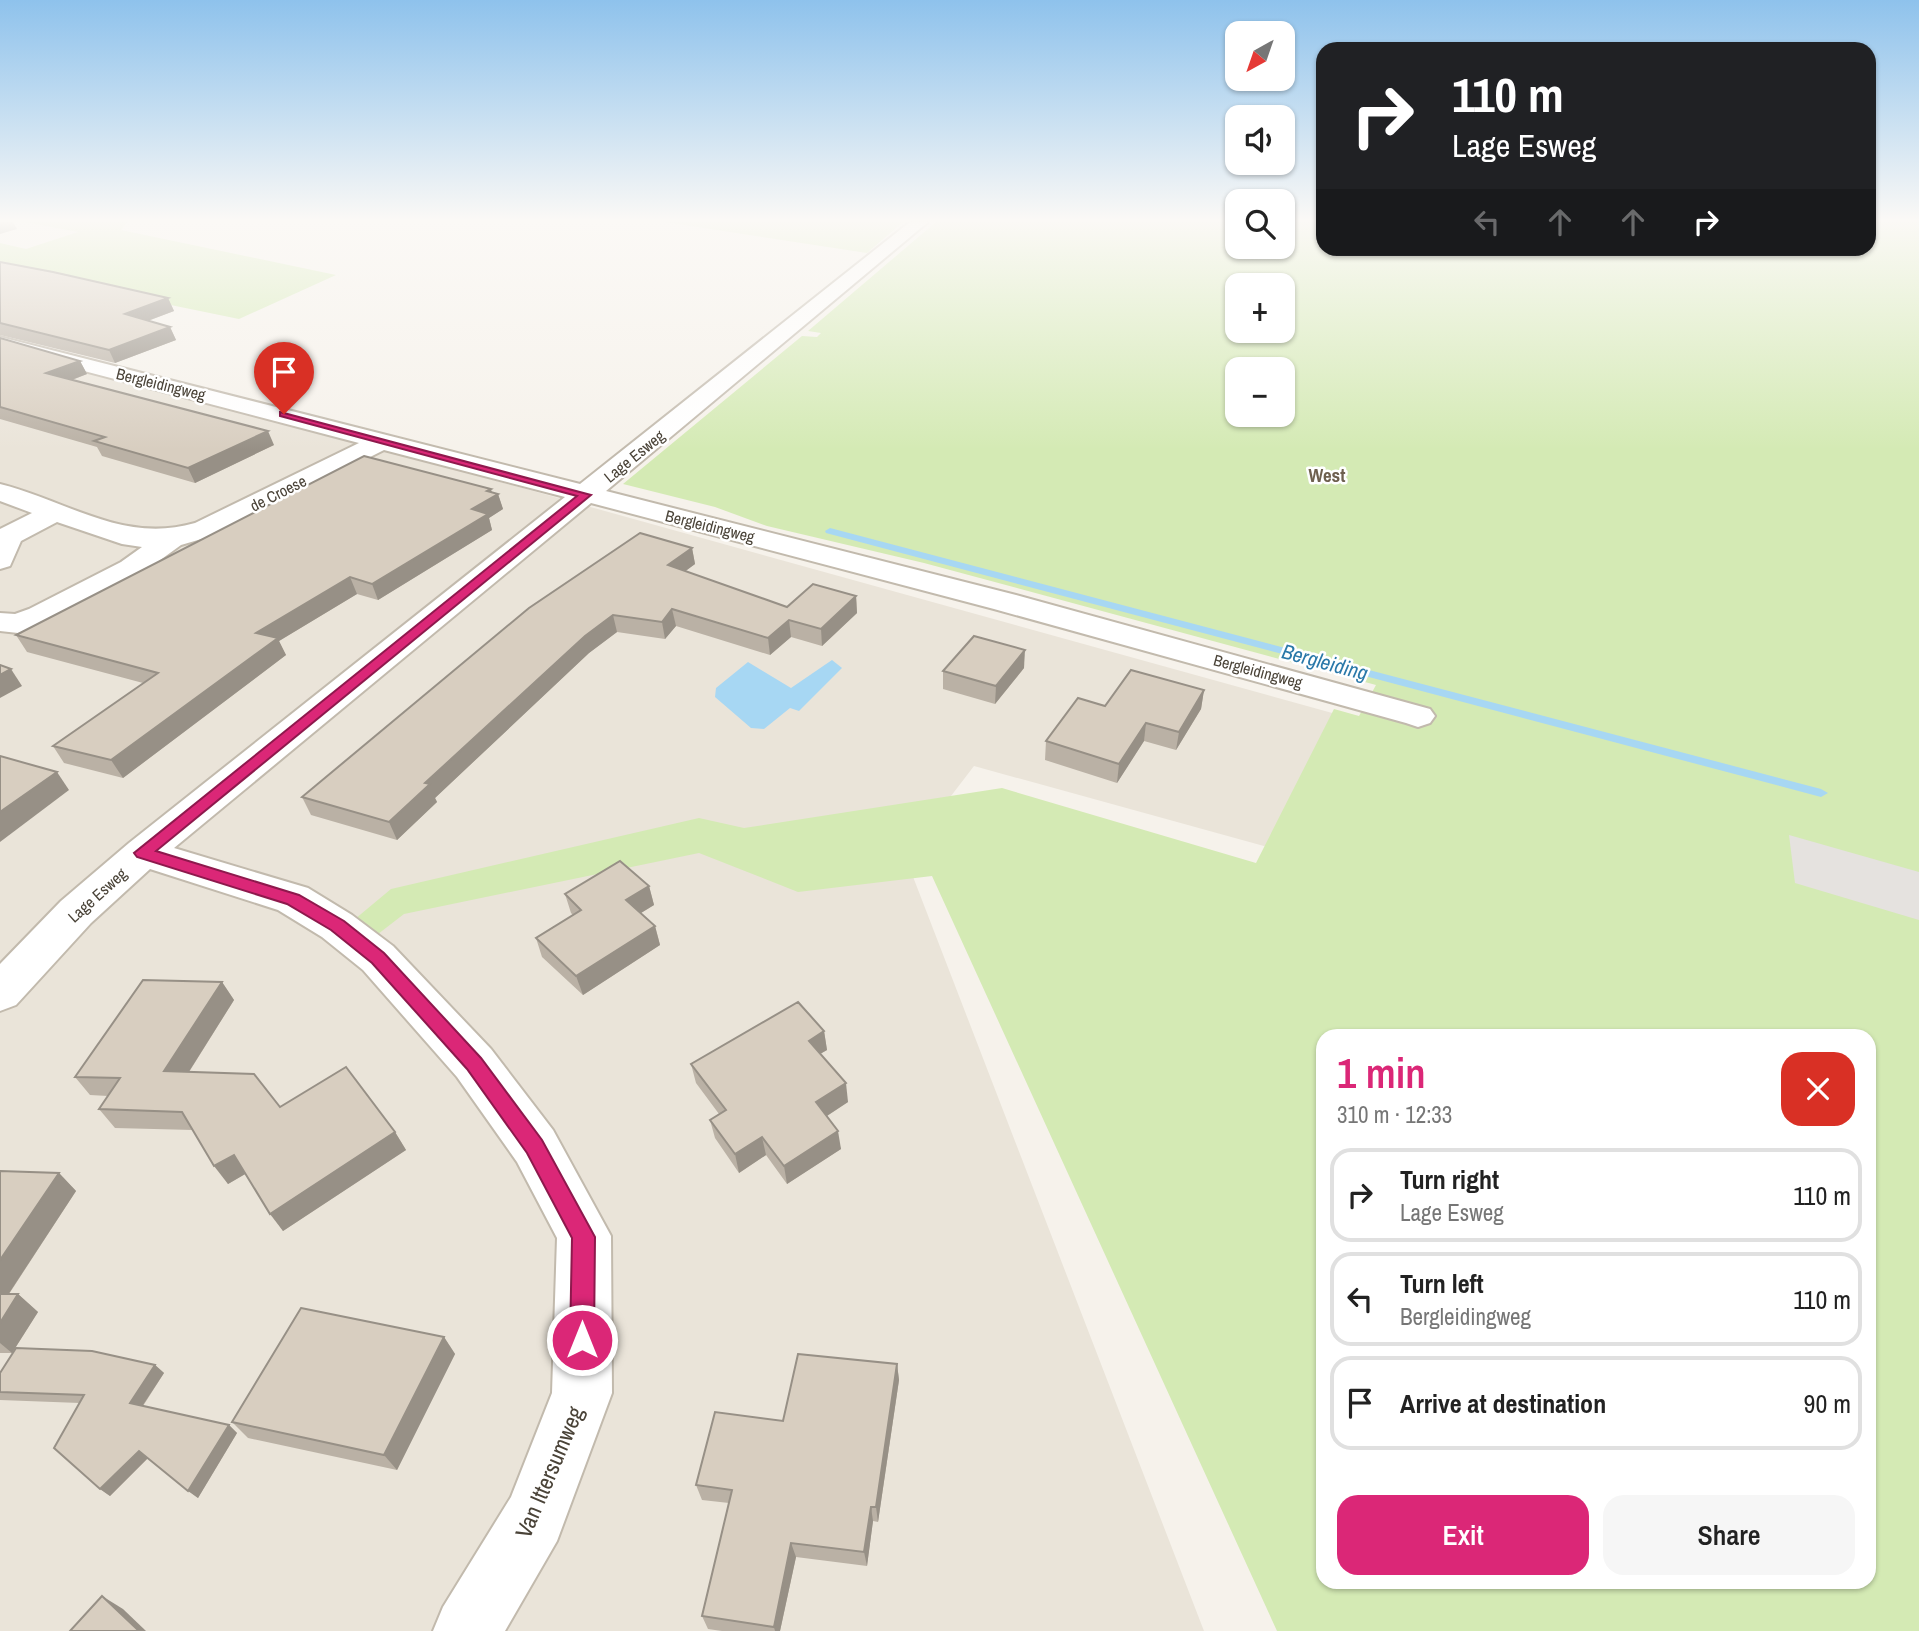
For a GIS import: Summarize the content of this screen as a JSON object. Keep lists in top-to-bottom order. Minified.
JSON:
{"streets":{"street":["Bergleidingweg","Lage Esweg","de Croese","Van Ittersumweg"]},"crossings":[["Bergleidingweg","Lage Esweg"],["Bergleidingweg","de Croese"],["Lage Esweg","Van Ittersumweg"]],"districts":["West"],"water":["Bergleiding"],"north":"bottom left","page":{"map_buttons":["+","−"],"turn":["110 m","Lage Esweg"],"heading":["1 min","310 m · 12:33"],"list":[{"name":"Turn right","note":"Lage Esweg","value":"110 m"},{"name":"Turn left","note":"Bergleidingweg","value":"110 m"},{"name":"Arrive at destination","value":"90 m"}],"buttons":["Exit","Share"]}}
